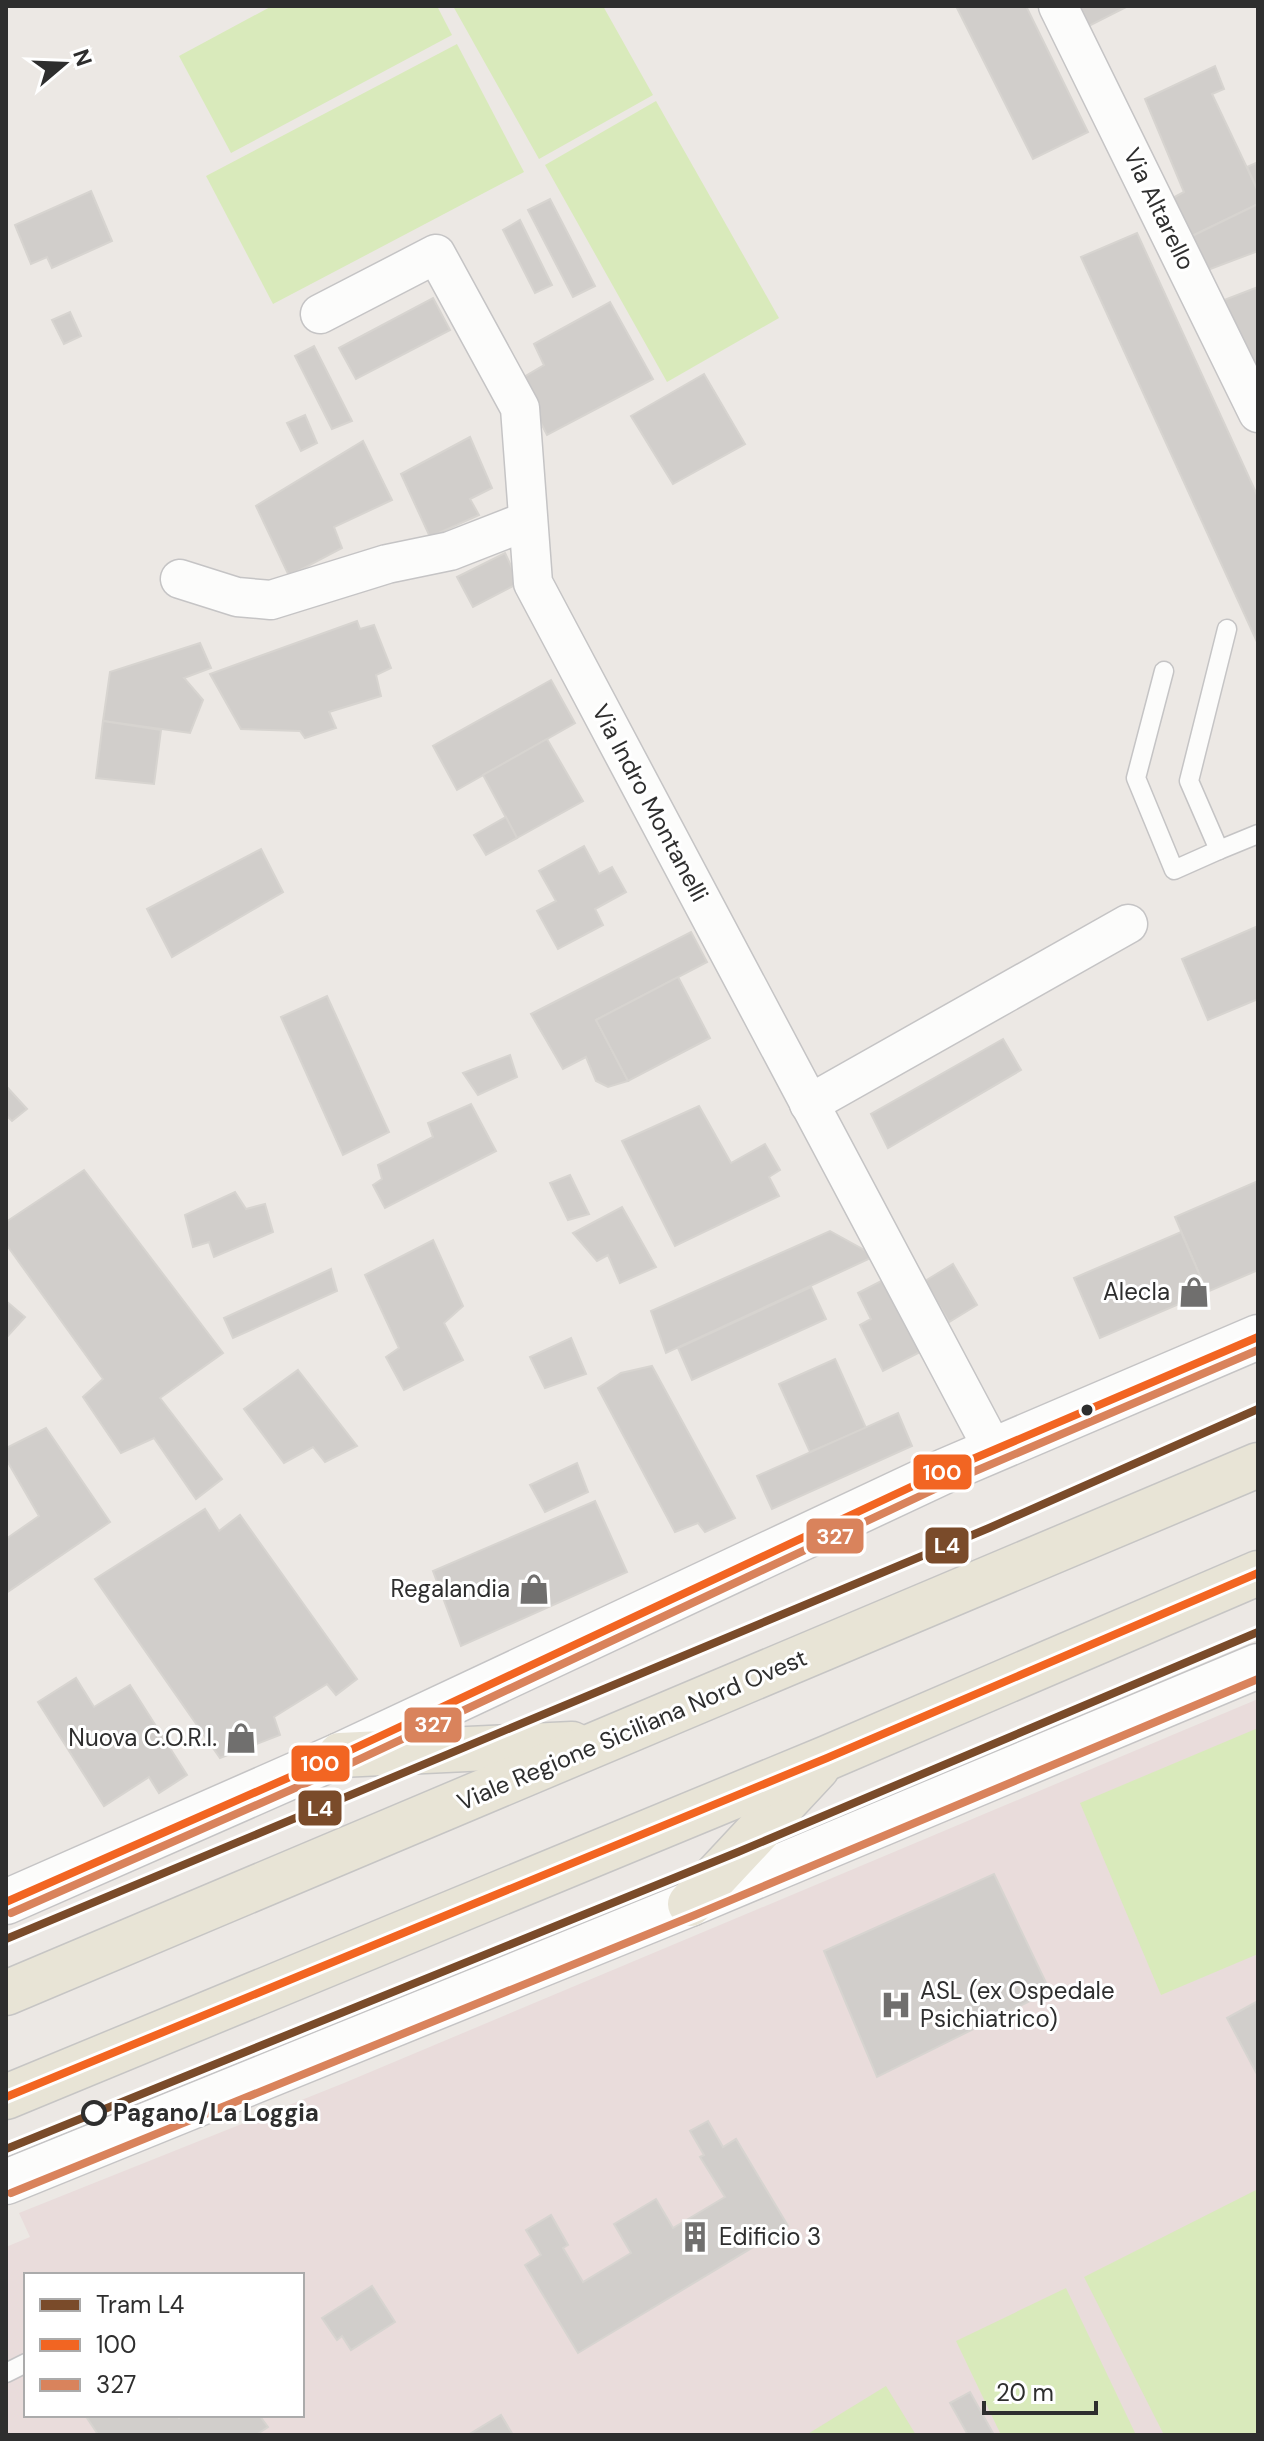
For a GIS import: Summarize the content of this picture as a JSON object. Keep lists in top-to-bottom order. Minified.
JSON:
{"streets":{"main road":["Viale Regione Siciliana Nord Ovest"],"street":["Via Altarello","Via Indro Montanelli"]},"places":{"shop":["Alecla","Regalandia","Nuova C.O.R.I."],"hospital":["ASL (ex Ospedale Psichiatrico)"],"other":["Pagano/La Loggia"],"building":["Edificio 3"]},"lines":["transit line 100","transit line 327","tram line L4"],"legend":["Tram L4","100","327"],"scale_bar":"20 m","north":"right"}
